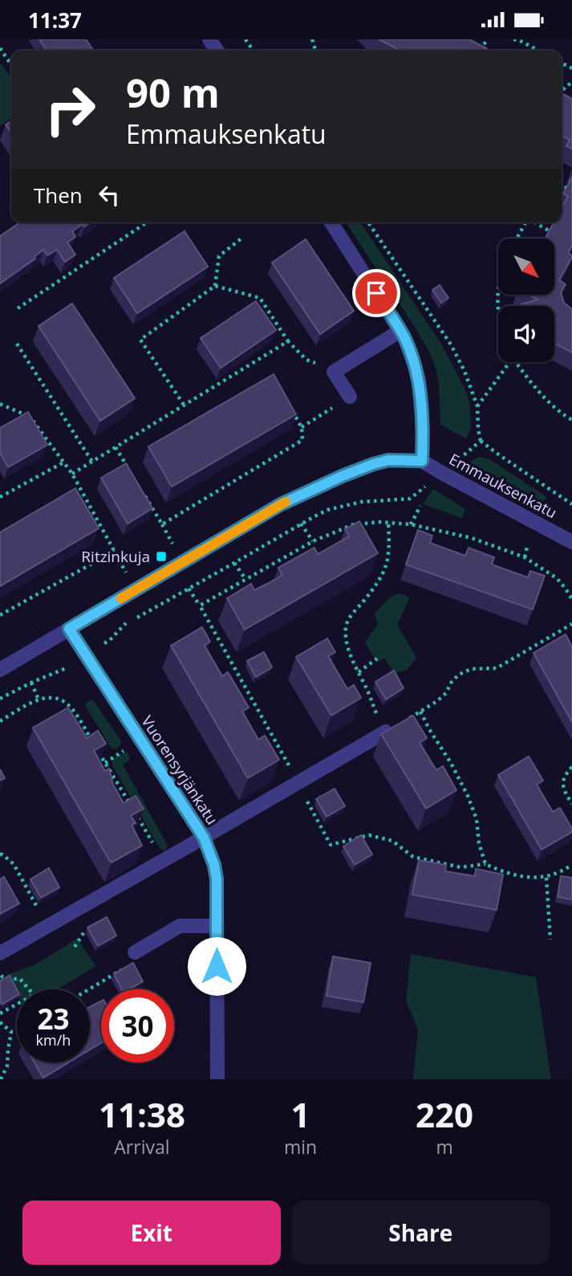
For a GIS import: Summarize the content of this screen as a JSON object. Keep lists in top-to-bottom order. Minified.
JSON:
{"streets":{"street":["Emmauksenkatu","Vuorensyrjänkatu"]},"crossings":[["Emmauksenkatu","Vuorensyrjänkatu"]],"places":{"transit":["Ritzinkuja"]},"north":"bottom right","page":{"status":"11:37","turn":["90 m","Emmauksenkatu"],"then":"Then","speed":"23 km/h","limit":"30","eta":["11:38","Arrival","1","min","220","m"],"buttons":["Exit","Share"]}}
